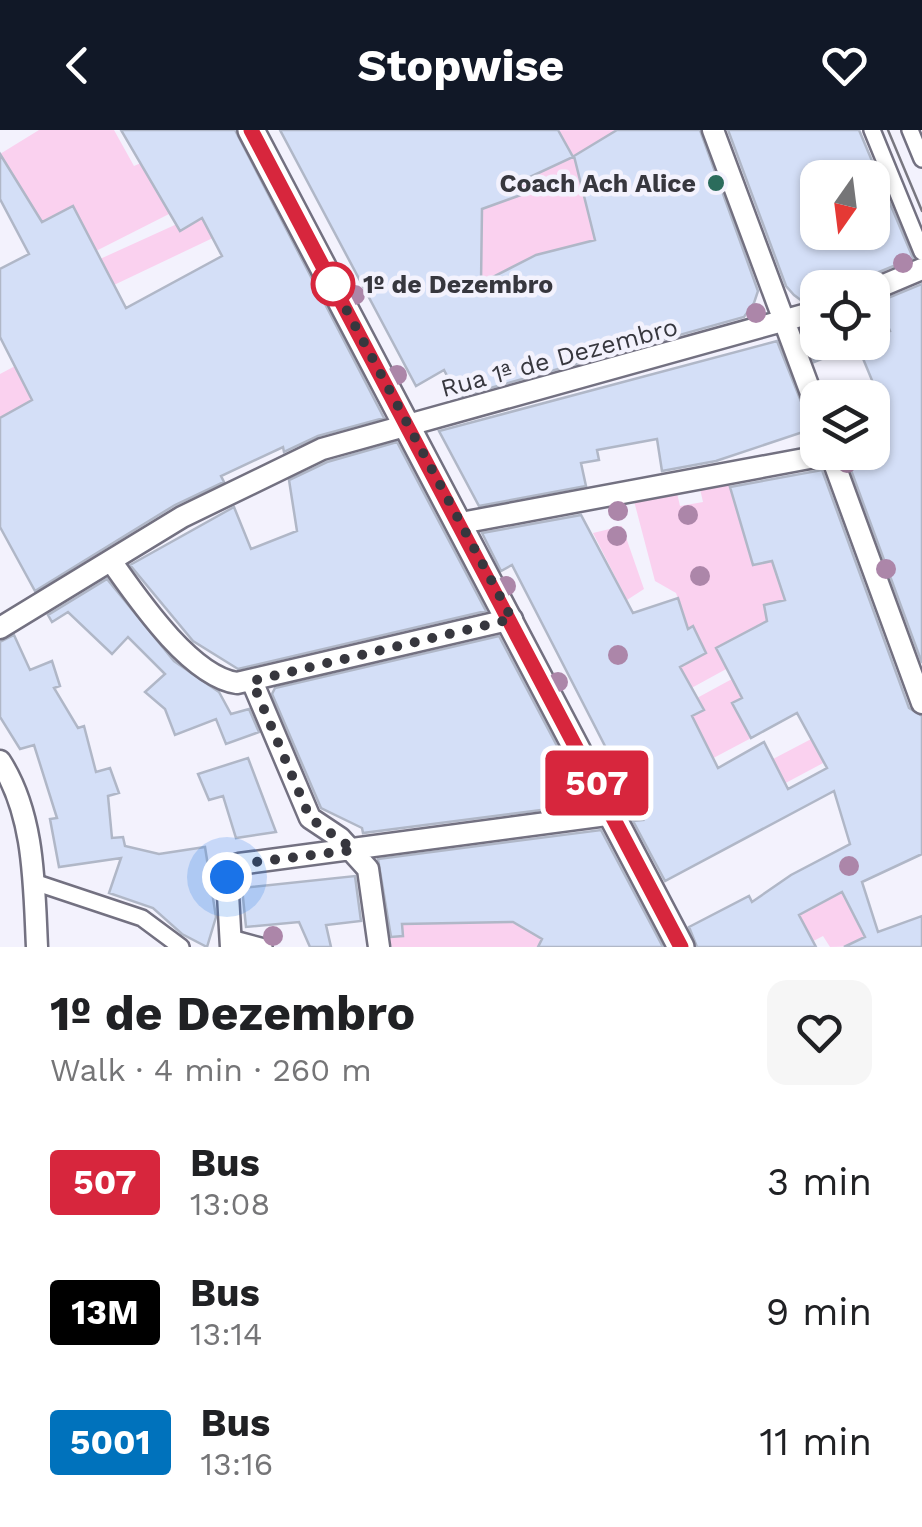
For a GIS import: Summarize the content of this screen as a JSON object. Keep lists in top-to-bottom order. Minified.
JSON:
{"streets":{"street":["Rua 1ª de Dezembro"]},"places":["Coach Ach Alice","1º de Dezembro"],"lines":["bus line 507"],"north":"bottom","page":{"header":"Stopwise","on_map":"507","heading":["1º de Dezembro","Walk · 4 min · 260 m"],"list":[{"mark":"507","name":"Bus","note":"13:08","value":"3 min"},{"mark":"13M","name":"Bus","note":"13:14","value":"9 min"},{"mark":"5001","name":"Bus","note":"13:16","value":"11 min"}]}}
